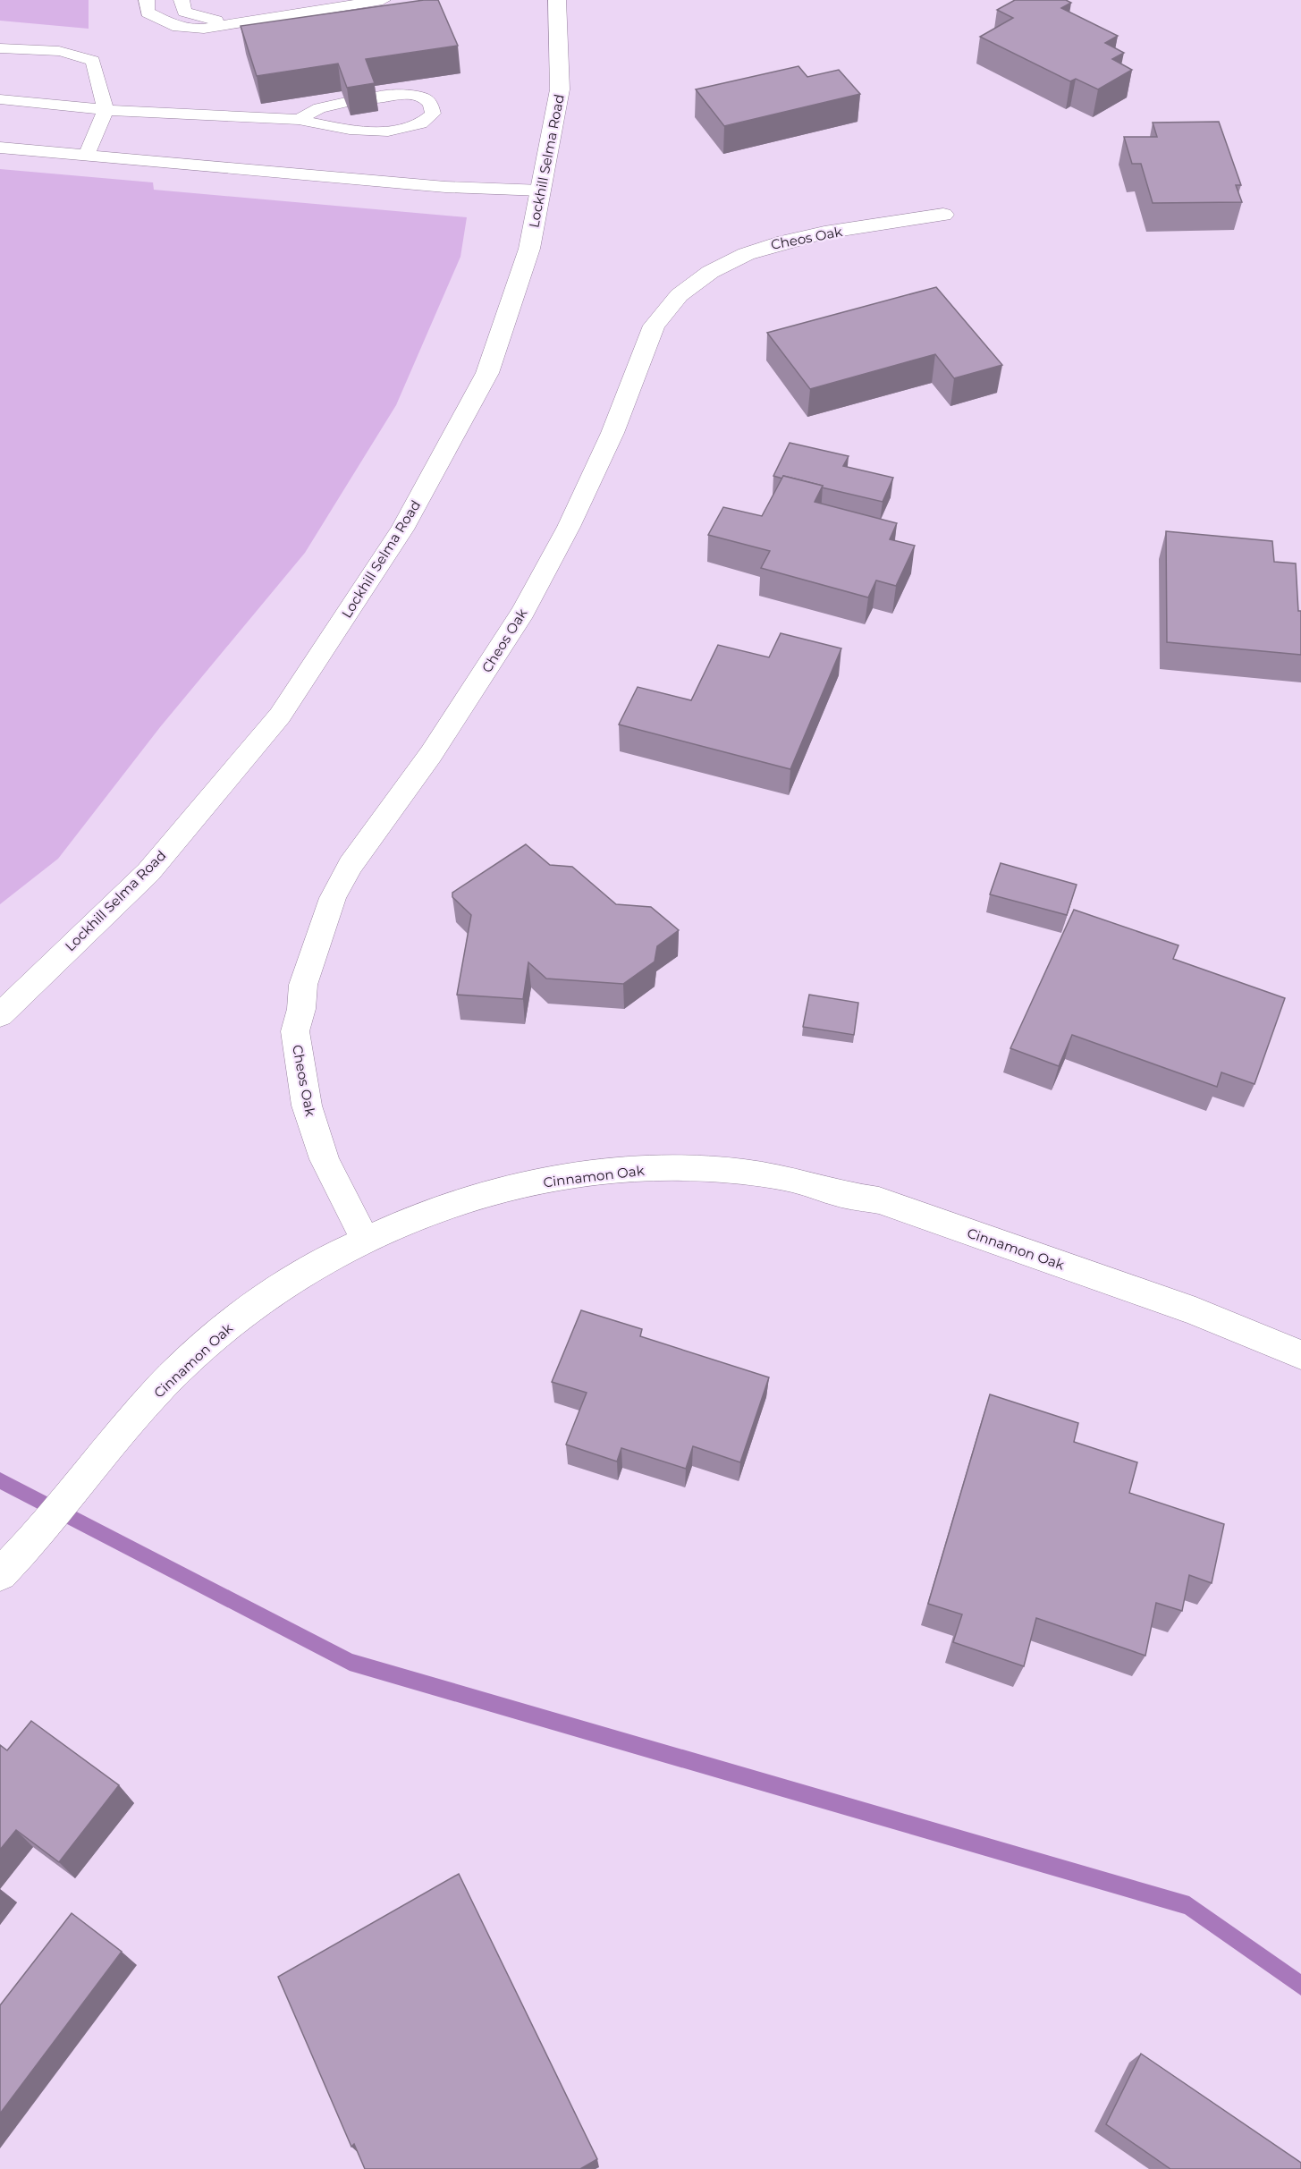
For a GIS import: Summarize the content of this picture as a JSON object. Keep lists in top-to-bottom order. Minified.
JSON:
{"streets":{"street":["Lockhill Selma Road","Cheos Oak","Cinnamon Oak"]},"crossings":[["Cheos Oak","Cinnamon Oak"]]}
